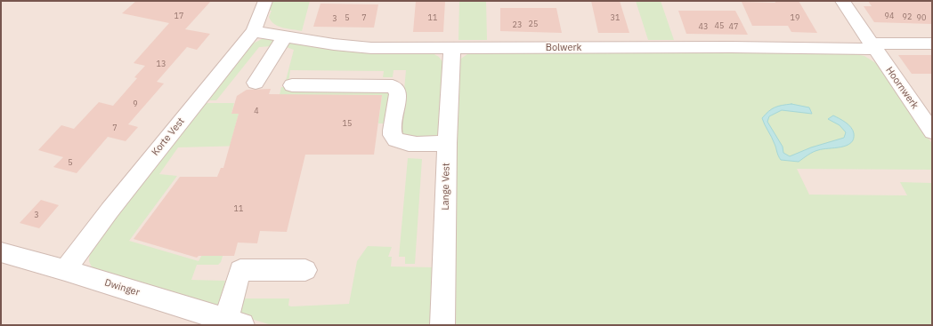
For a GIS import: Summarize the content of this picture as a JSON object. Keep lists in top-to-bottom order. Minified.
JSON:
{"streets":{"street":["Bolwerk","Hoornwerk","Korte Vest","Lange Vest","Dwinger"]},"crossings":[["Bolwerk","Hoornwerk"],["Bolwerk","Korte Vest"],["Bolwerk","Lange Vest"],["Korte Vest","Dwinger"]],"house_numbers":["17","94","92","5","7","11","31","19","90","3","25","23","45","43","47","13","9","4","15","7","5","11","3"]}
